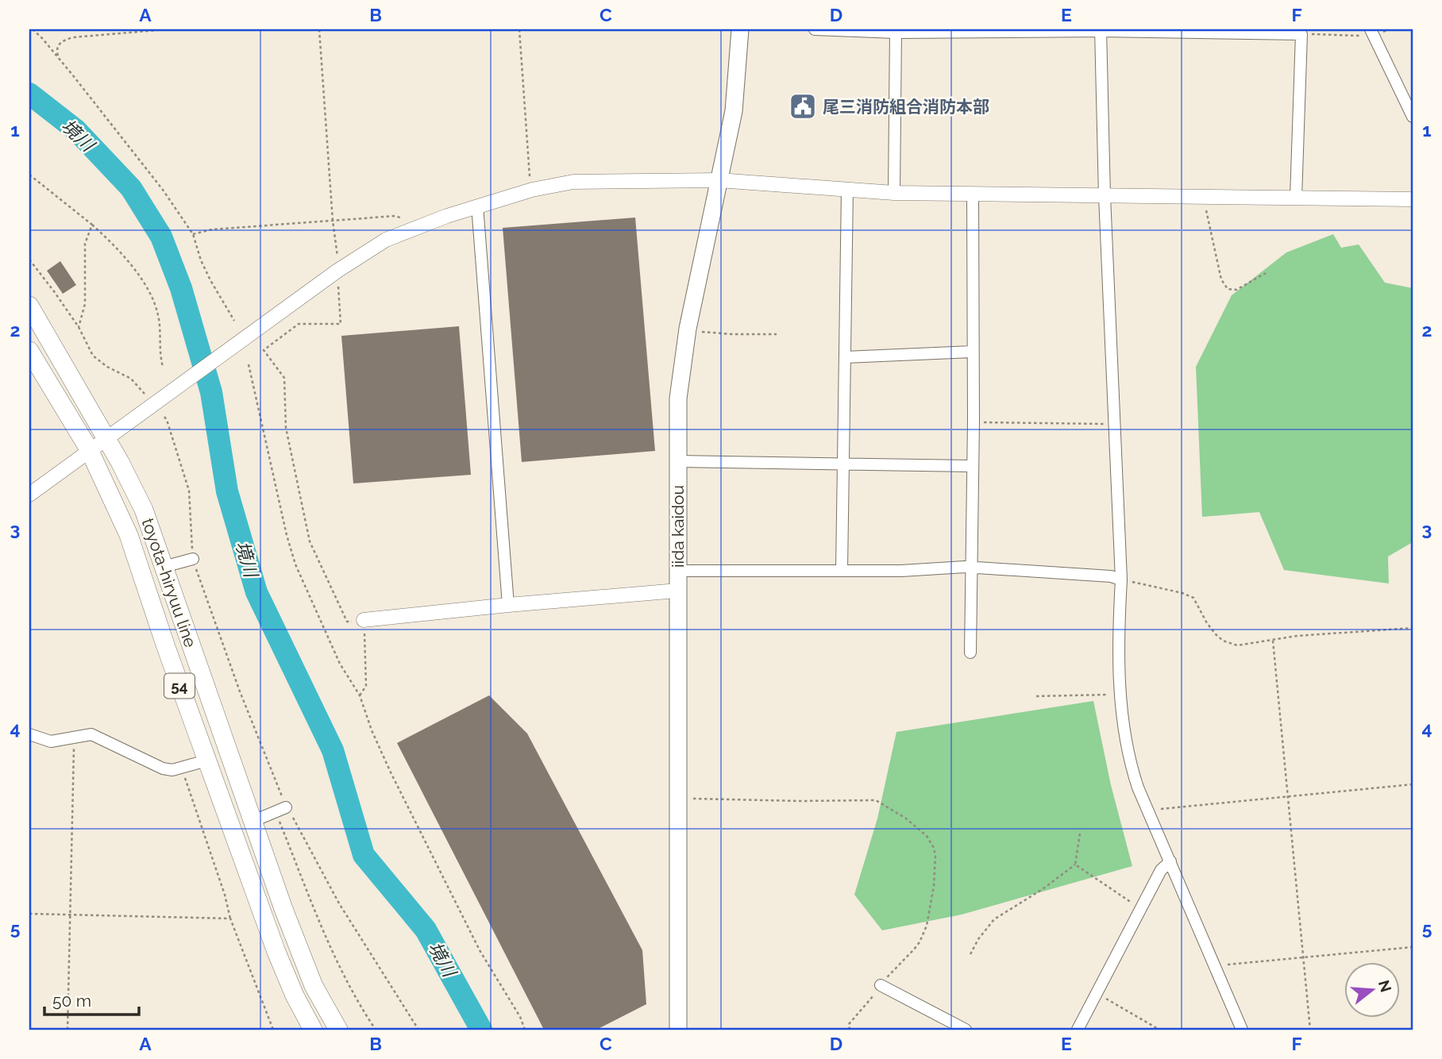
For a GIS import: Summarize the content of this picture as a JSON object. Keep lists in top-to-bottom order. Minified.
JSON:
{"streets":{"main road":["iida kaidou","toyota-hiryuu line","54"]},"water":["境川"],"places":{"public building":["尾三消防組合消防本部"]},"scale_bar":"50 m","north":"right","grid":{"columns":["A","B","C","D","E","F"],"rows":["1","2","3","4","5"]}}
